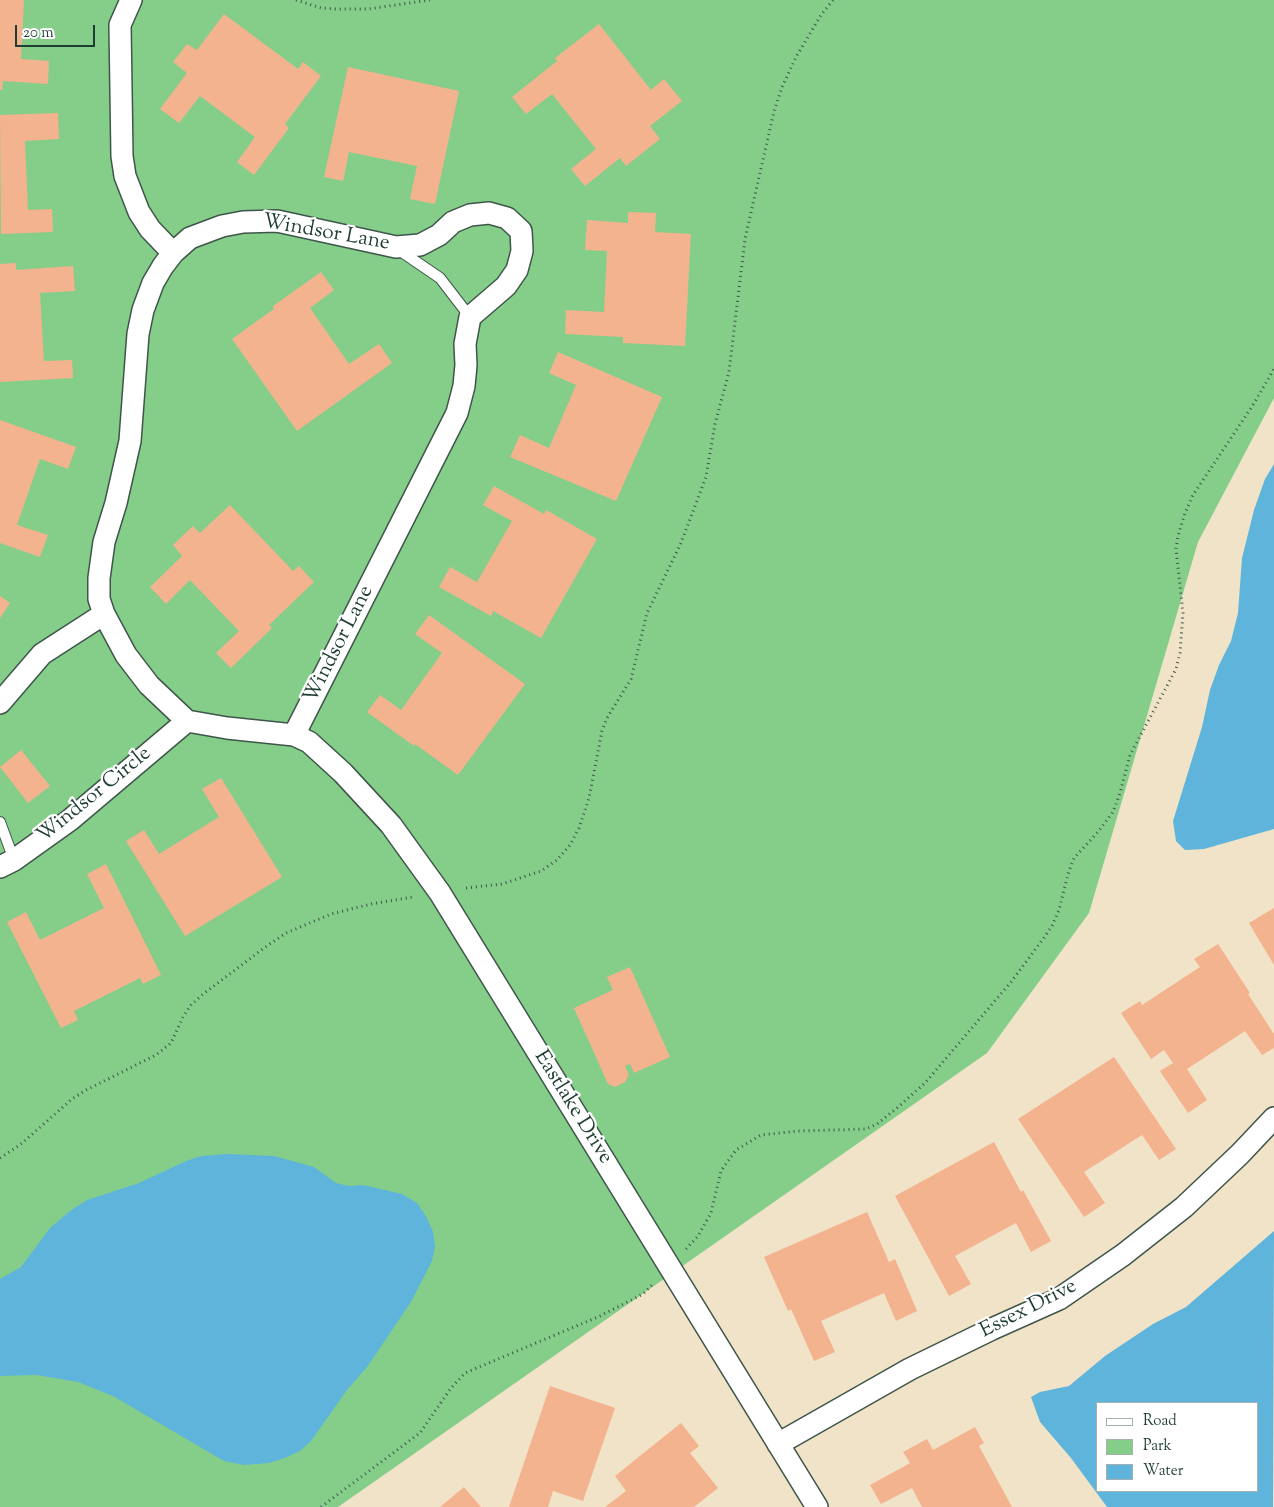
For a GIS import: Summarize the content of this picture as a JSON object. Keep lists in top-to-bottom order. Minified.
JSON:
{"streets":{"street":["Windsor Lane","Windsor Circle","Eastlake Drive","Essex Drive"]},"crossings":[["Windsor Lane","Windsor Circle"],["Windsor Lane","Eastlake Drive"],["Eastlake Drive","Essex Drive"]],"legend":["Road","Park","Water"],"scale_bar":"20 m"}
